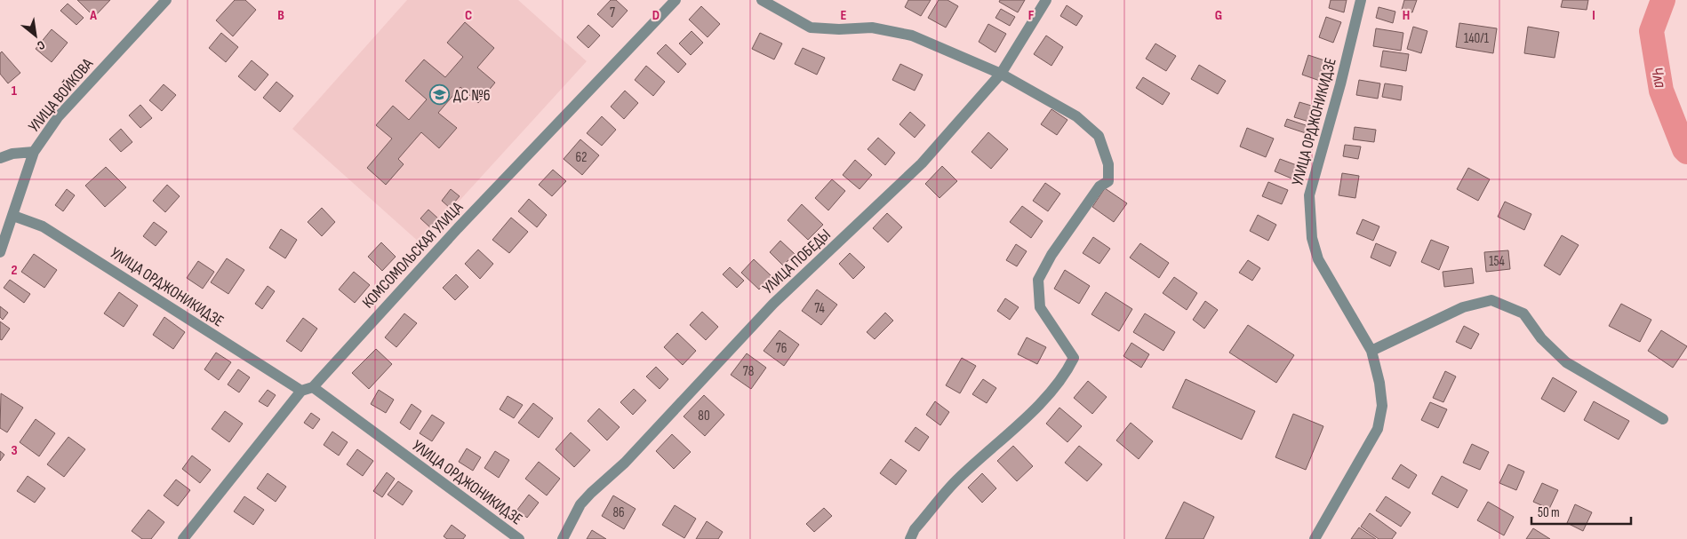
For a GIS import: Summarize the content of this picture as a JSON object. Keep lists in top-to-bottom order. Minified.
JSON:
{"streets":{"street":["УЛИЦА ВОЙКОВА","УЛИЦА ОРДЖОНИКИДЗЕ","КОМСОМОЛЬСКАЯ УЛИЦА","УЛИЦА ПОБЕДЫ"]},"crossings":[["УЛИЦА ВОЙКОВА","УЛИЦА ОРДЖОНИКИДЗЕ"],["УЛИЦА ОРДЖОНИКИДЗЕ","КОМСОМОЛЬСКАЯ УЛИЦА"]],"water":["Чла"],"places":{"school or university":["ДС №6"]},"house_numbers":["7","140/1","62","154","74","76","78","80","86"],"scale_bar":"50 m","north":"bottom right","grid":{"columns":["A","B","C","D","E","F","G","H","I"],"rows":["1","2","3"]}}
